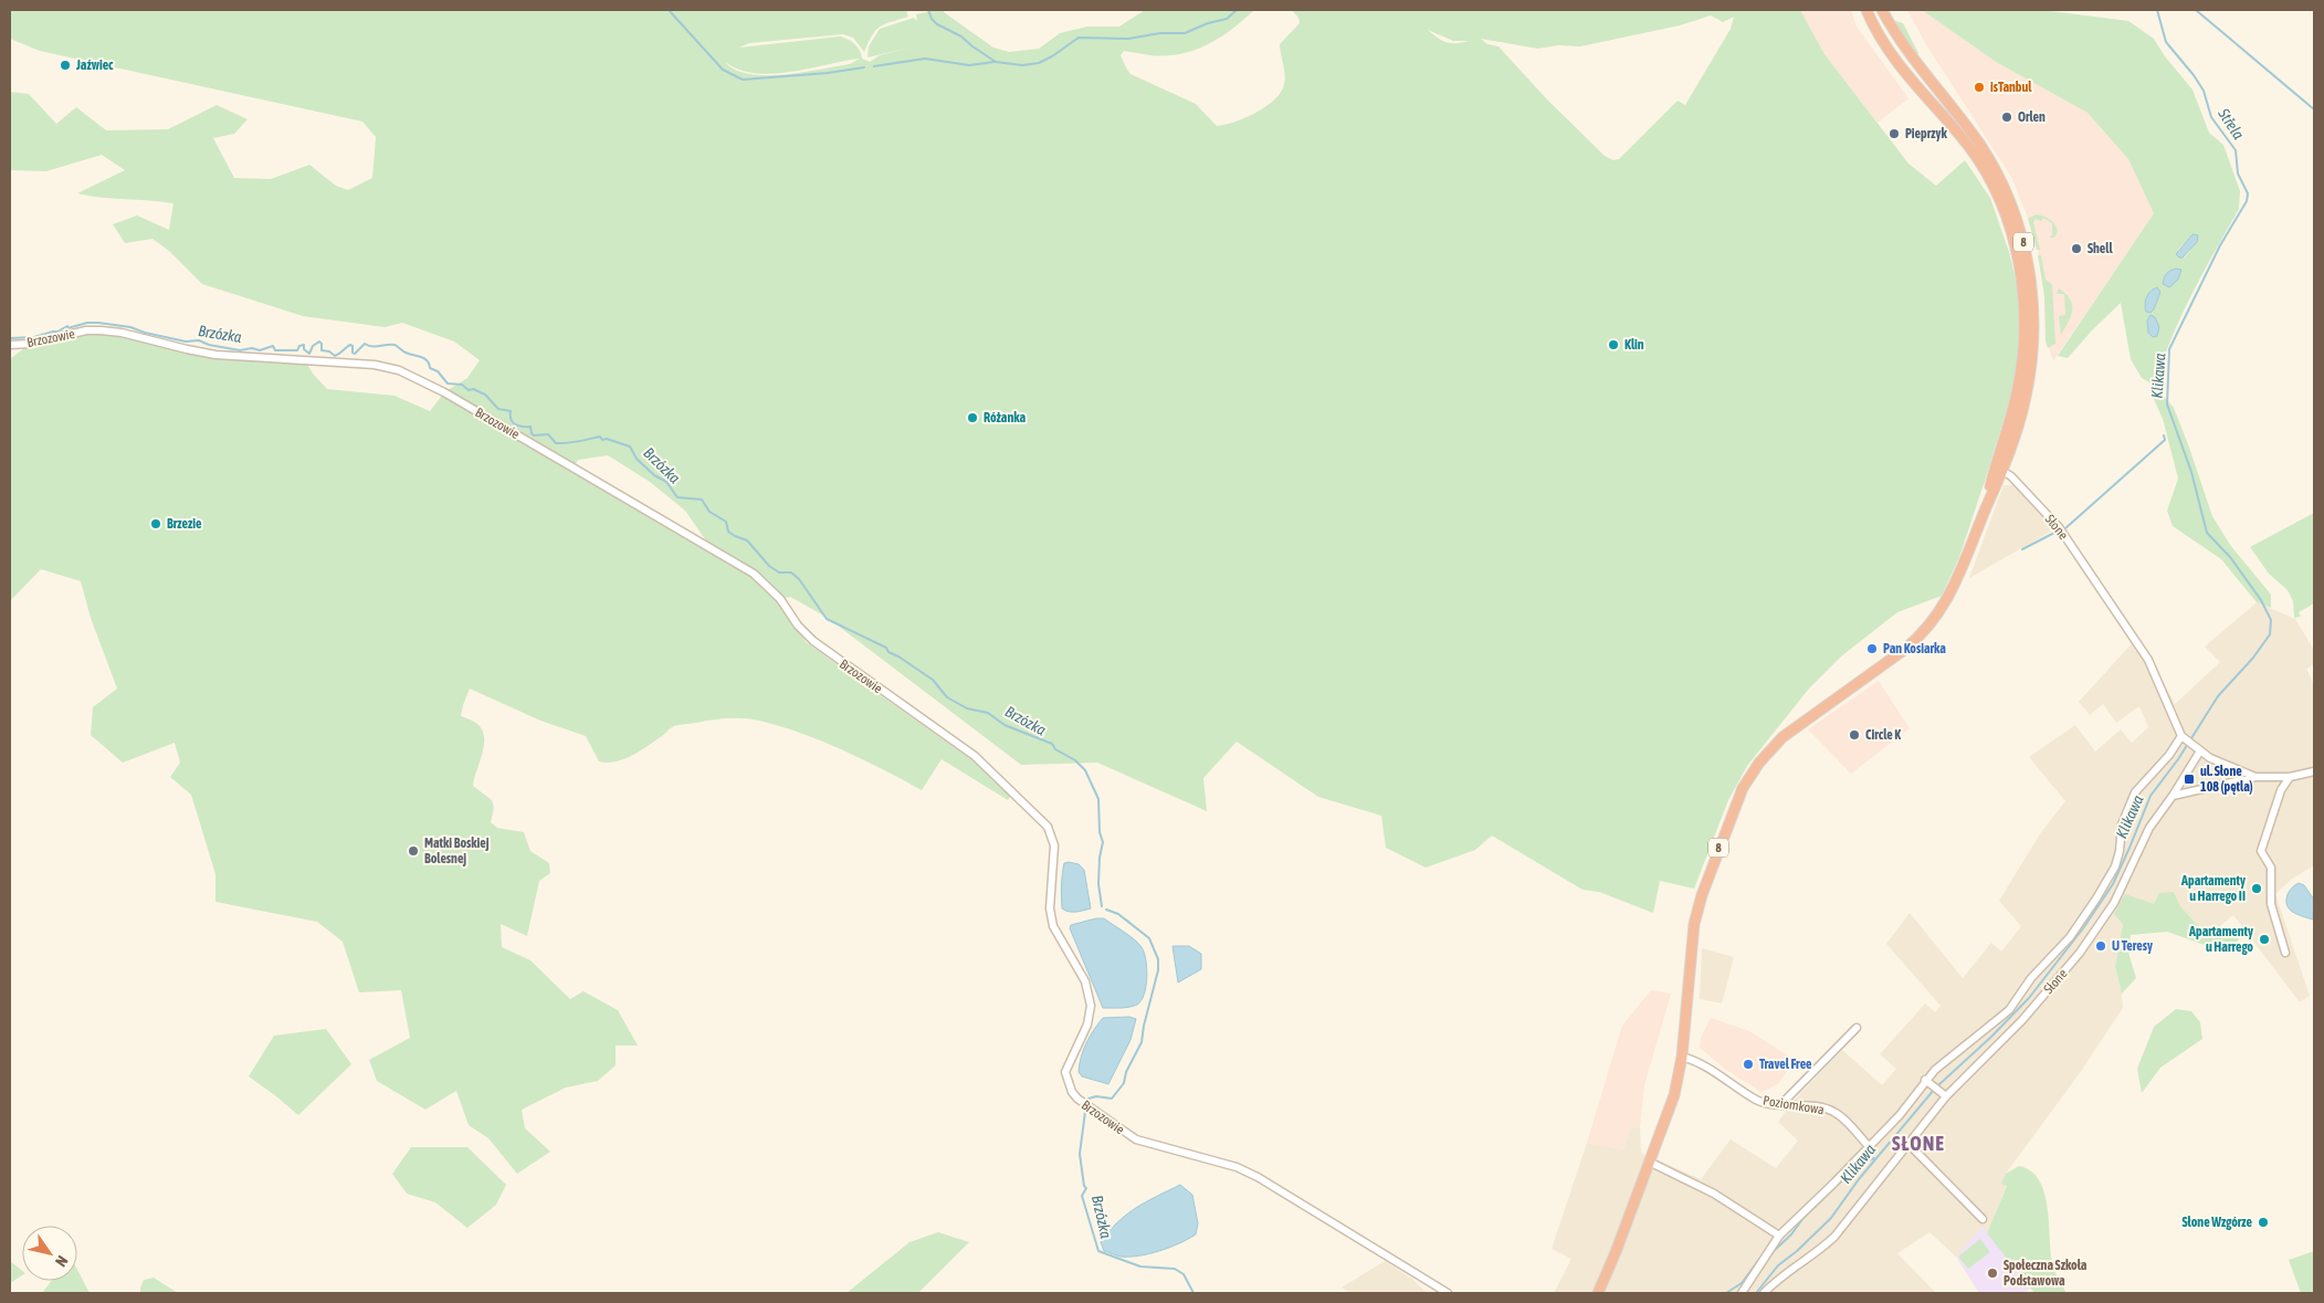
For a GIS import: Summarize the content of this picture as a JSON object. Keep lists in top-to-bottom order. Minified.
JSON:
{"streets":{"highway":["8"],"street":["Brzozowie","Słone","Poziomkowa"]},"crossings":[["8","Słone"],["8","Poziomkowa"]],"districts":["SŁONE"],"water":["Střela","Brzózka","Klikawa"],"places":{"other":["Jaźwiec","isTanbul","Orlen","Pieprzyk","Shell","Klin","Różanka","Brzezie","Pan Kosiarka","Circle K","Matki Boskiej Bolesnej","Apartamenty u Harrego II","Apartamenty u Harrego","U Teresy","Travel Free","Słone Wzgórze","Społeczna Szkoła Podstawowa"],"transit":["ul. Słone 108 (pętla)"]},"north":"bottom right"}
